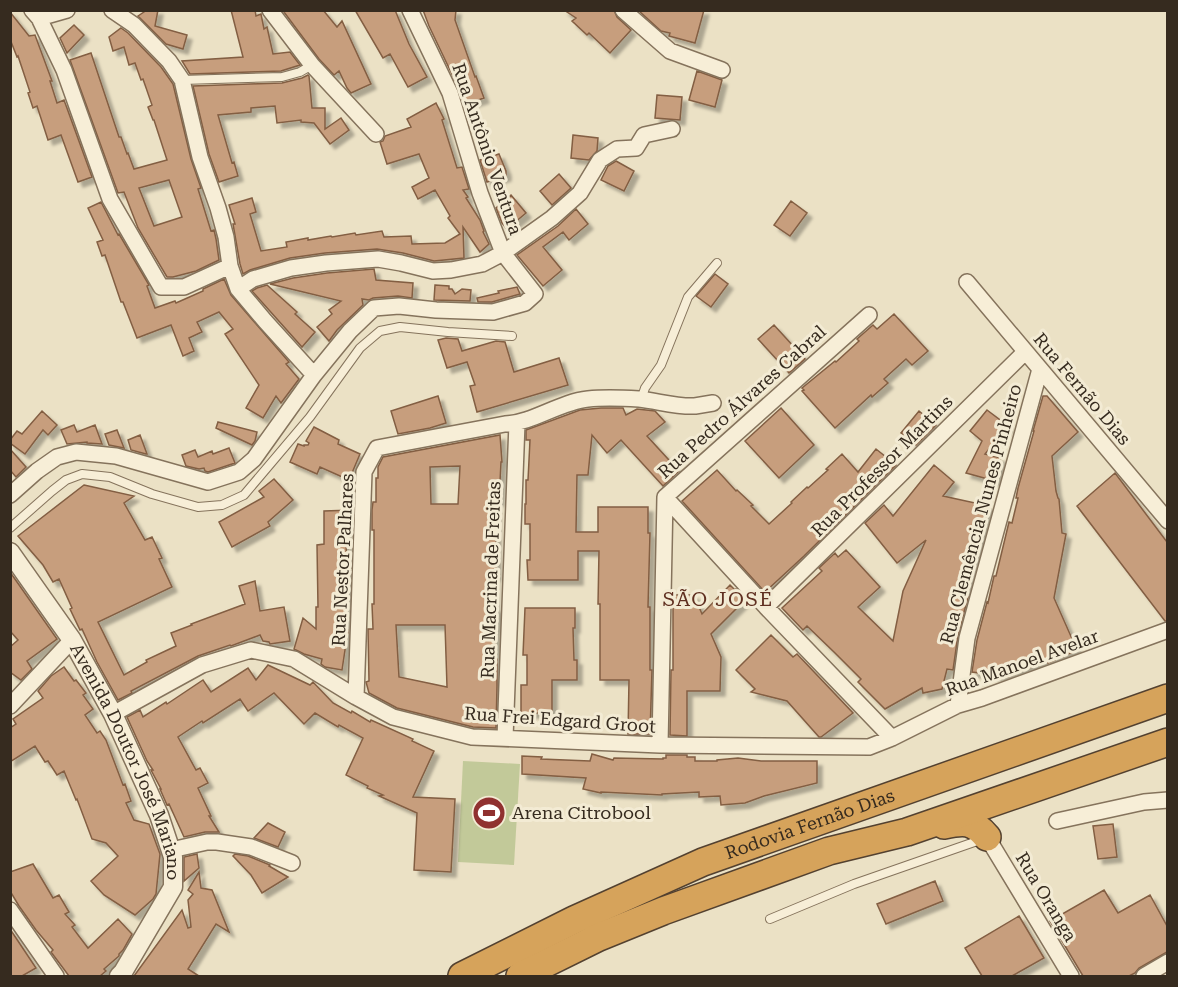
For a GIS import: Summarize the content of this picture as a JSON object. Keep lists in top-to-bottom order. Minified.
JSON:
{"streets":{"highway":["Rodovia Fernão Dias"],"street":["Rua Antônio Ventura","Rua Fernão Dias","Rua Pedro Álvares Cabral","Rua Professor Martins","Rua Clemência Nunes Pinheiro","Rua Nestor Palhares","Rua Macrina de Freitas","Rua Manoel Avelar","Rua Frei Edgard Groot","Avenida Doutor José Mariano","Rua Oranga"]},"crossings":[["Rua Fernão Dias","Rua Professor Martins"],["Rua Fernão Dias","Rua Clemência Nunes Pinheiro"],["Rua Pedro Álvares Cabral","Rua Frei Edgard Groot"],["Rua Clemência Nunes Pinheiro","Rua Manoel Avelar"],["Rua Nestor Palhares","Rua Macrina de Freitas"],["Rua Nestor Palhares","Rua Frei Edgard Groot"],["Rua Macrina de Freitas","Rua Frei Edgard Groot"],["Rua Manoel Avelar","Rua Frei Edgard Groot"],["Rua Frei Edgard Groot","Avenida Doutor José Mariano"]],"districts":["SÃO JOSÉ"],"places":{"sports":["Arena Citrobool"]}}
